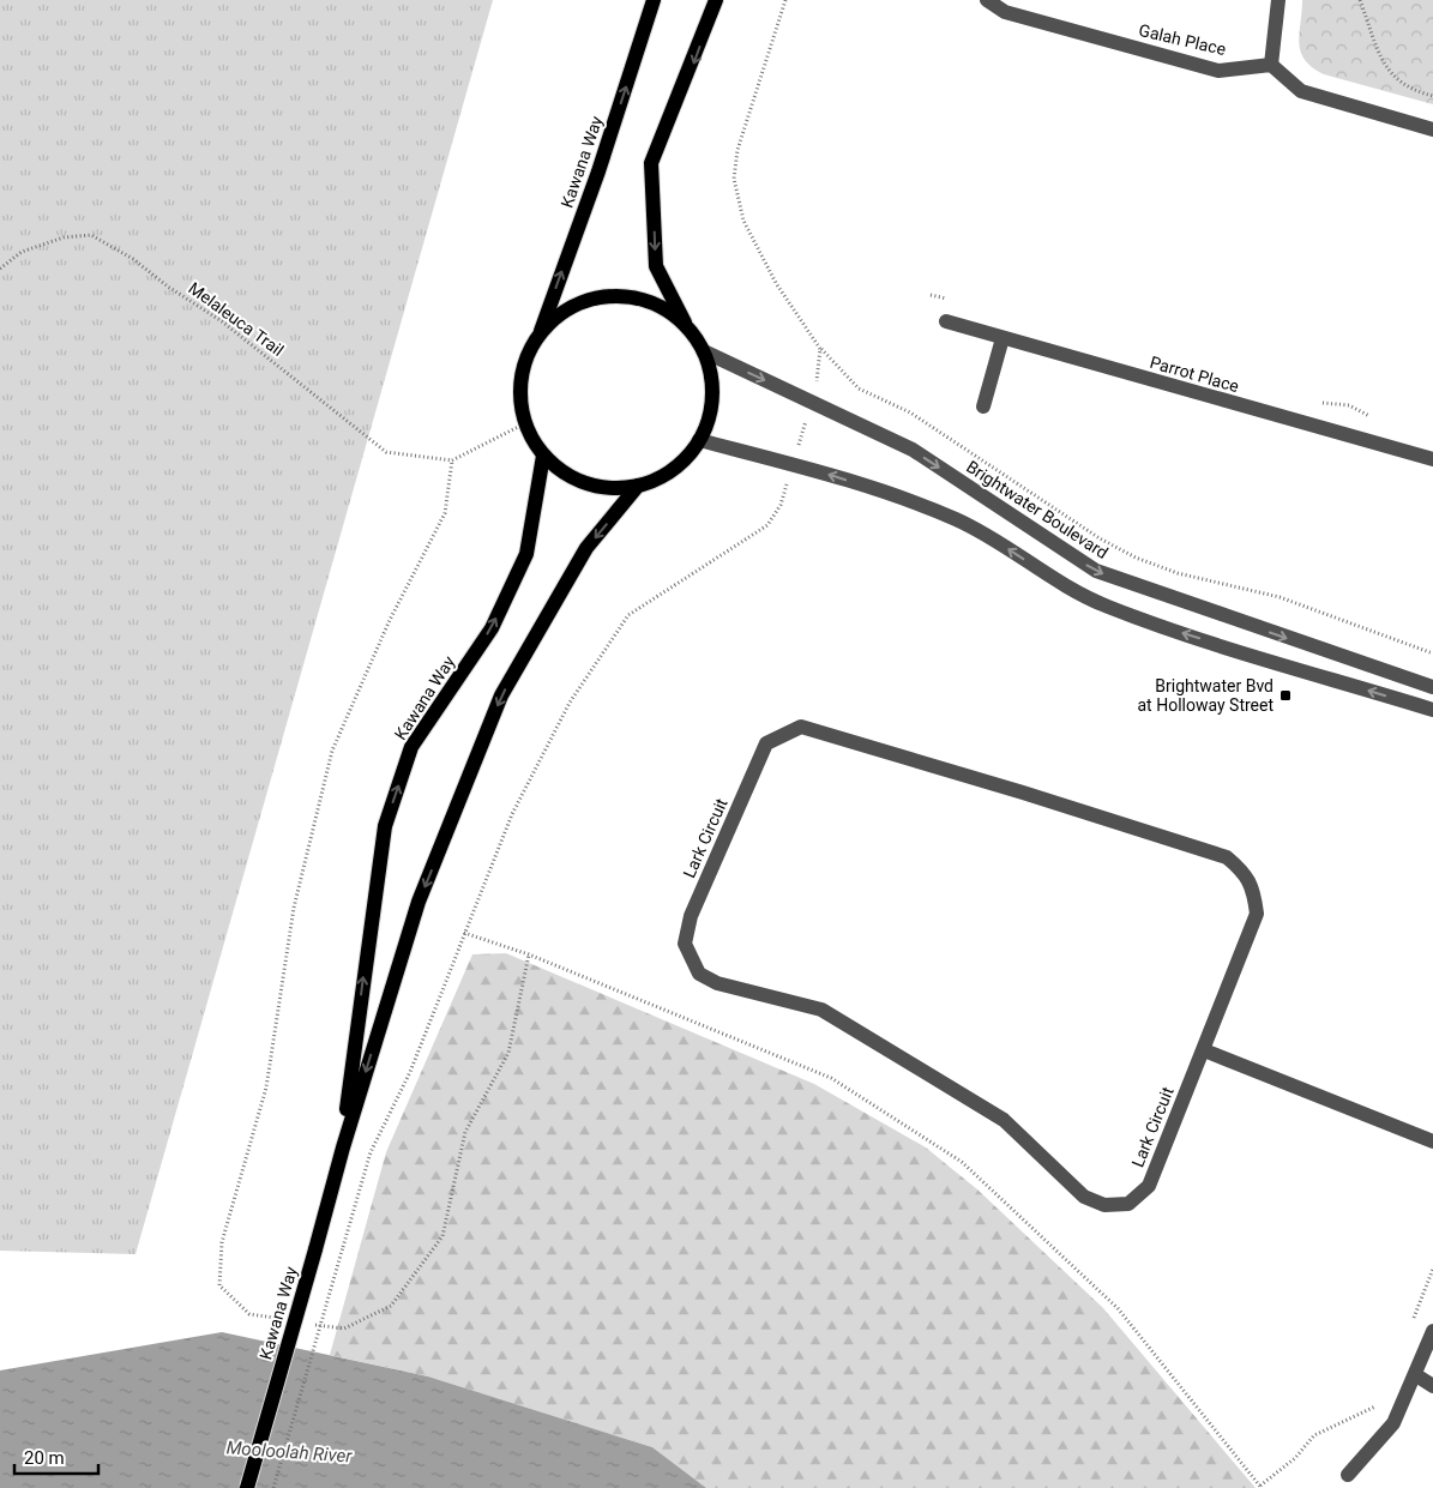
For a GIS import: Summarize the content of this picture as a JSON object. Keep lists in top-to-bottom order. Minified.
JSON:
{"streets":{"main road":["Kawana Way"],"street":["Galah Place","Parrot Place","Brightwater Boulevard","Lark Circuit"],"path":["Melaleuca Trail"]},"crossings":[["Kawana Way","Melaleuca Trail"],["Kawana Way","Brightwater Boulevard"],["Melaleuca Trail","Brightwater Boulevard"]],"water":["Mooloolah River"],"places":{"transit":["Brightwater Bvd at Holloway Street"]},"scale_bar":"20 m"}
